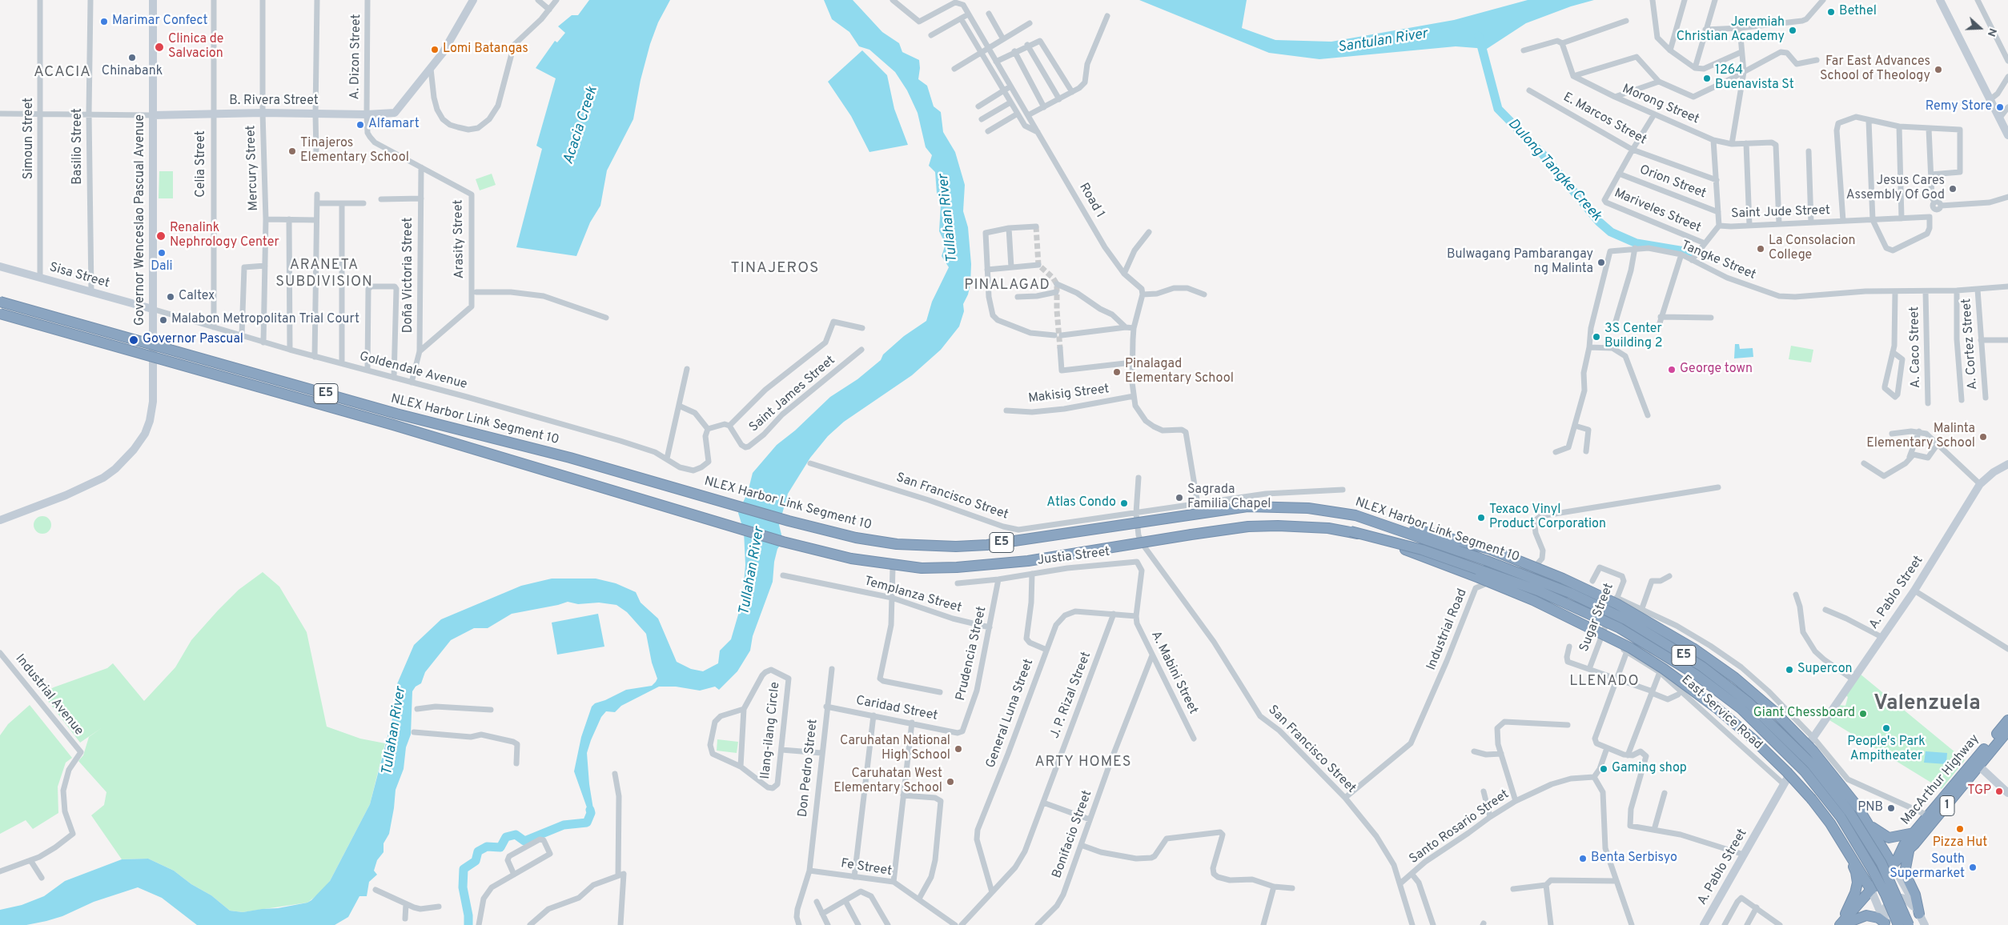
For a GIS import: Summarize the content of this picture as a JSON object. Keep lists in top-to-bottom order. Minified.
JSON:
{"streets":{"highway":["E5","NLEX Harbor Link Segment 10","MacArthur Highway","1"],"street":["A. Dizon Street","B. Rivera Street","Morong Street","E. Marcos Street","Simoun Street","Basilio Street","Celia Street","Mercury Street","Orion Street","Road 1","Mariveles Street","Saint Jude Street","Governor Wenceslao Pascual Avenue","Arasity Street","Tangke Street","Doña Victoria Street","Sisa Street","A. Cortez Street","A. Caco Street","Goldendale Avenue","Saint James Street","Makisig Street","San Francisco Street","Justia Street","A. Pablo Street","Templanza Street","Sugar Street","Industrial Road","Prudencia Street","A. Mabini Street","Industrial Avenue","J. P. Rizal Street","Caridad Street","East Service Road","General Luna Street","Ilang-ilang Circle","Don Pedro Street","Santo Rosario Street","Bonifacio Street","Fe Street"]},"crossings":[["A. Dizon Street","B. Rivera Street"],["A. Dizon Street","Arasity Street"],["B. Rivera Street","Celia Street"],["B. Rivera Street","Mercury Street"],["B. Rivera Street","Governor Wenceslao Pascual Avenue"],["B. Rivera Street","Arasity Street"],["Morong Street","Mariveles Street"],["Morong Street","Saint Jude Street"],["E. Marcos Street","Mariveles Street"],["Simoun Street","Sisa Street"],["Basilio Street","Sisa Street"],["Celia Street","Goldendale Avenue"],["Mercury Street","Goldendale Avenue"],["Orion Street","Mariveles Street"],["Governor Wenceslao Pascual Avenue","Sisa Street"],["Governor Wenceslao Pascual Avenue","Goldendale Avenue"],["Arasity Street","Doña Victoria Street"],["Tangke Street","A. Cortez Street"],["Tangke Street","A. Caco Street"],["Doña Victoria Street","Goldendale Avenue"],["Sisa Street","Goldendale Avenue"],["San Francisco Street","Industrial Road"],["San Francisco Street","Santo Rosario Street"],["Justia Street","Prudencia Street"],["Justia Street","A. Mabini Street"],["Justia Street","General Luna Street"],["A. Pablo Street","East Service Road"],["Templanza Street","Prudencia Street"],["Sugar Street","East Service Road"],["Prudencia Street","Caridad Street"],["A. Mabini Street","General Luna Street"],["A. Mabini Street","Bonifacio Street"],["J. P. Rizal Street","General Luna Street"],["Caridad Street","Don Pedro Street"],["Don Pedro Street","Fe Street"]],"districts":["ACACIA","ARANETA SUBDIVISION","TINAJEROS","PINALAGAD","LLENADO","Valenzuela","ARTY HOMES"],"water":["Santulan River","Acacia Creek","Dulong Tangke Creek","Tullahan River"],"places":["Bethel","Marimar Confect","Jeremiah Christian Academy","Clinica de Salvacion","Lomi Batangas","Chinabank","Far East Advances School of Theology","1264 Buenavista St","Remy Store","Alfamart","Tinajeros Elementary School","Jesus Cares Assembly Of God","Renalink Nephrology Center","La Consolacion College","Dali","Bulwagang Pambarangay ng Malinta","Caltex","Malabon Metropolitan Trial Court","3S Center Building 2","Governor Pascual","George town","Pinalagad Elementary School","Malinta Elementary School","Sagrada Familia Chapel","Atlas Condo","Texaco Vinyl Product Corporation","Supercon","Giant Chessboard","People's Park Ampitheater","Caruhatan National High School","Gaming shop","Caruhatan West Elementary School","TGP","PNB","Pizza Hut","Benta Serbisyo","South Supermarket"],"north":"right"}
